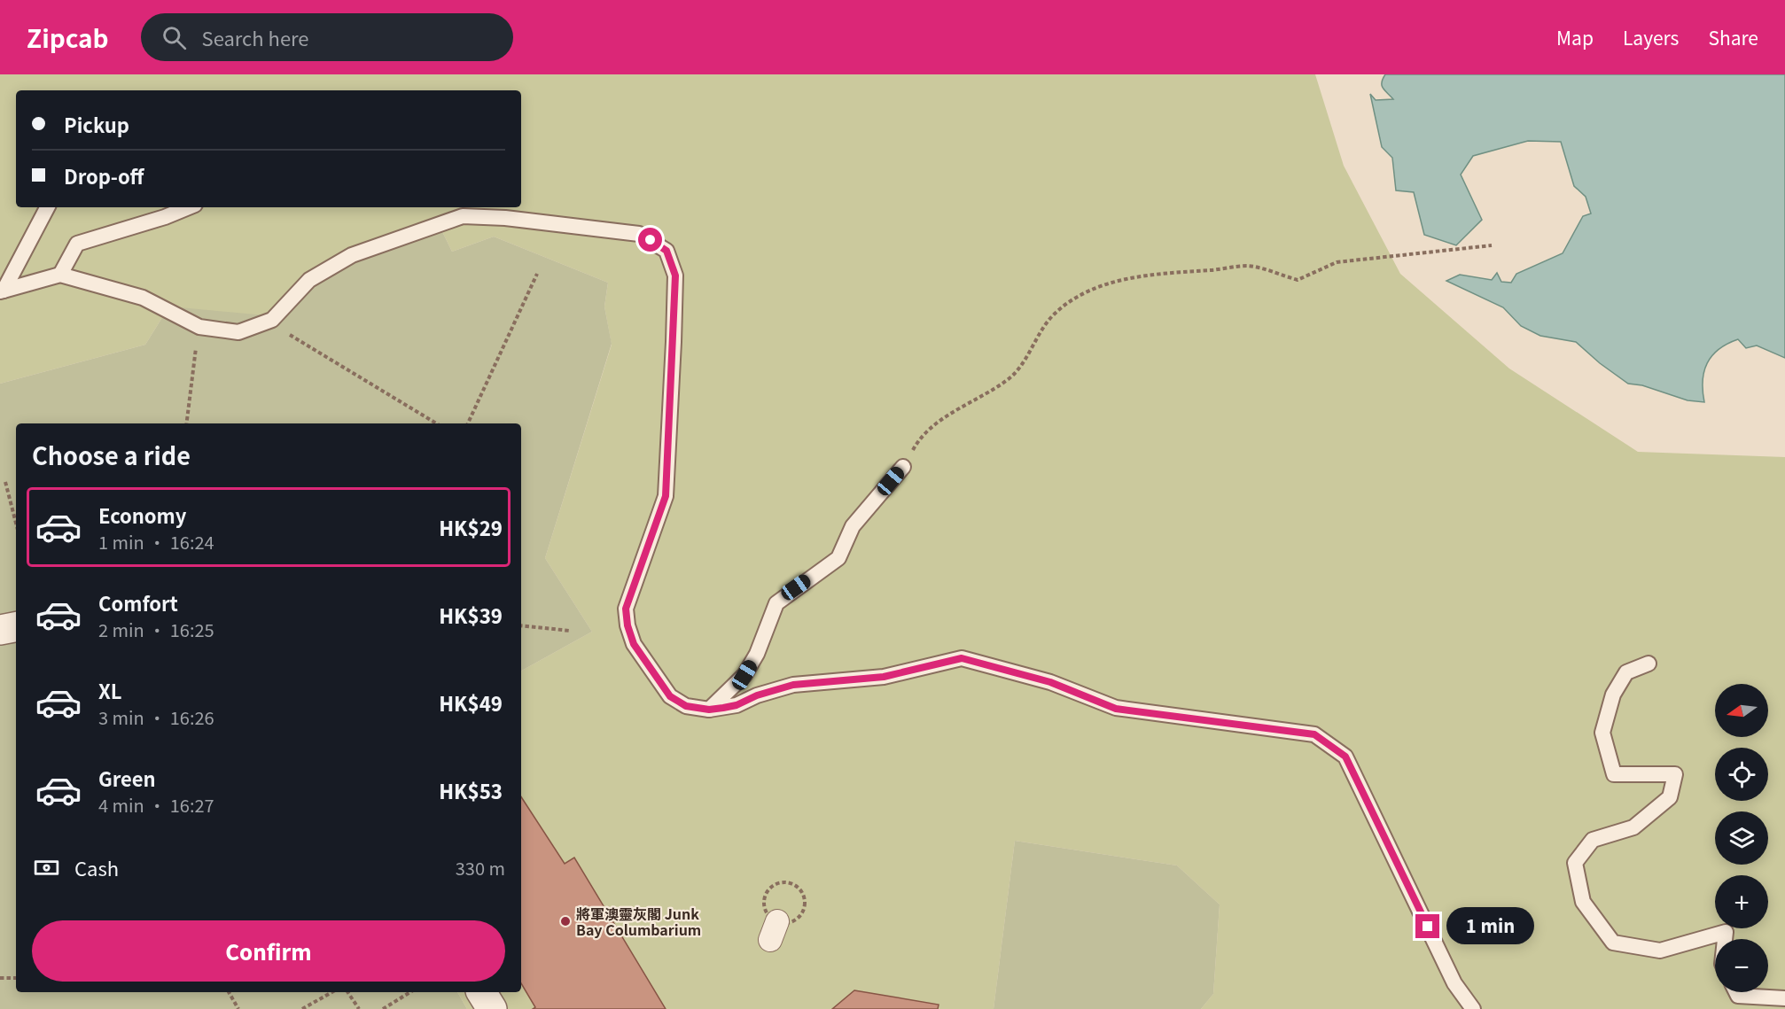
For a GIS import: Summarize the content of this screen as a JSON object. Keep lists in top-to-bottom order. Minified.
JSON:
{"places":["將軍澳靈灰閣 Junk Bay Columbarium"],"north":"left","page":{"header":"Zipcab","search":"Search here","nav":["Map","Layers","Share"],"banner":["Pickup","Drop-off"],"heading":"Choose a ride","list":[{"name":"Economy","note":"1 min · 16:24","value":"HK$29"},{"name":"Comfort","note":"2 min · 16:25","value":"HK$39"},{"name":"XL","note":"3 min · 16:26","value":"HK$49"},{"name":"Green","note":"4 min · 16:27","value":"HK$53"}],"map_buttons":["+","−"],"pay":["Cash","330 m"],"bubble":"1 min","buttons":"Confirm"}}
